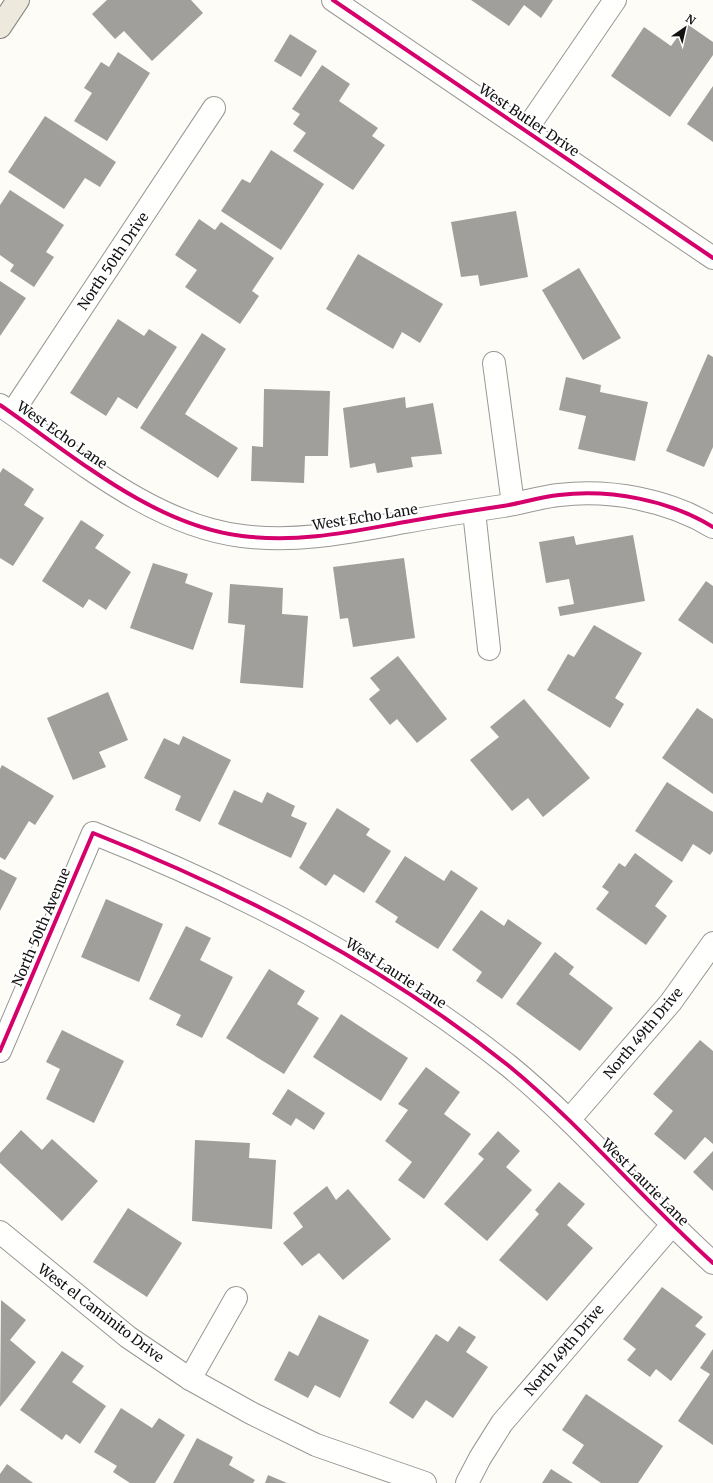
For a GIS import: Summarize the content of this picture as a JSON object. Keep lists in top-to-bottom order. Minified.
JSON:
{"streets":{"street":["West Butler Drive","North 50th Drive","West Echo Lane","North 50th Avenue","West Laurie Lane","North 49th Drive","West el Caminito Drive"]},"crossings":[["North 50th Drive","West Echo Lane"],["North 50th Avenue","West Laurie Lane"],["West Laurie Lane","North 49th Drive"]],"north":"top right"}
